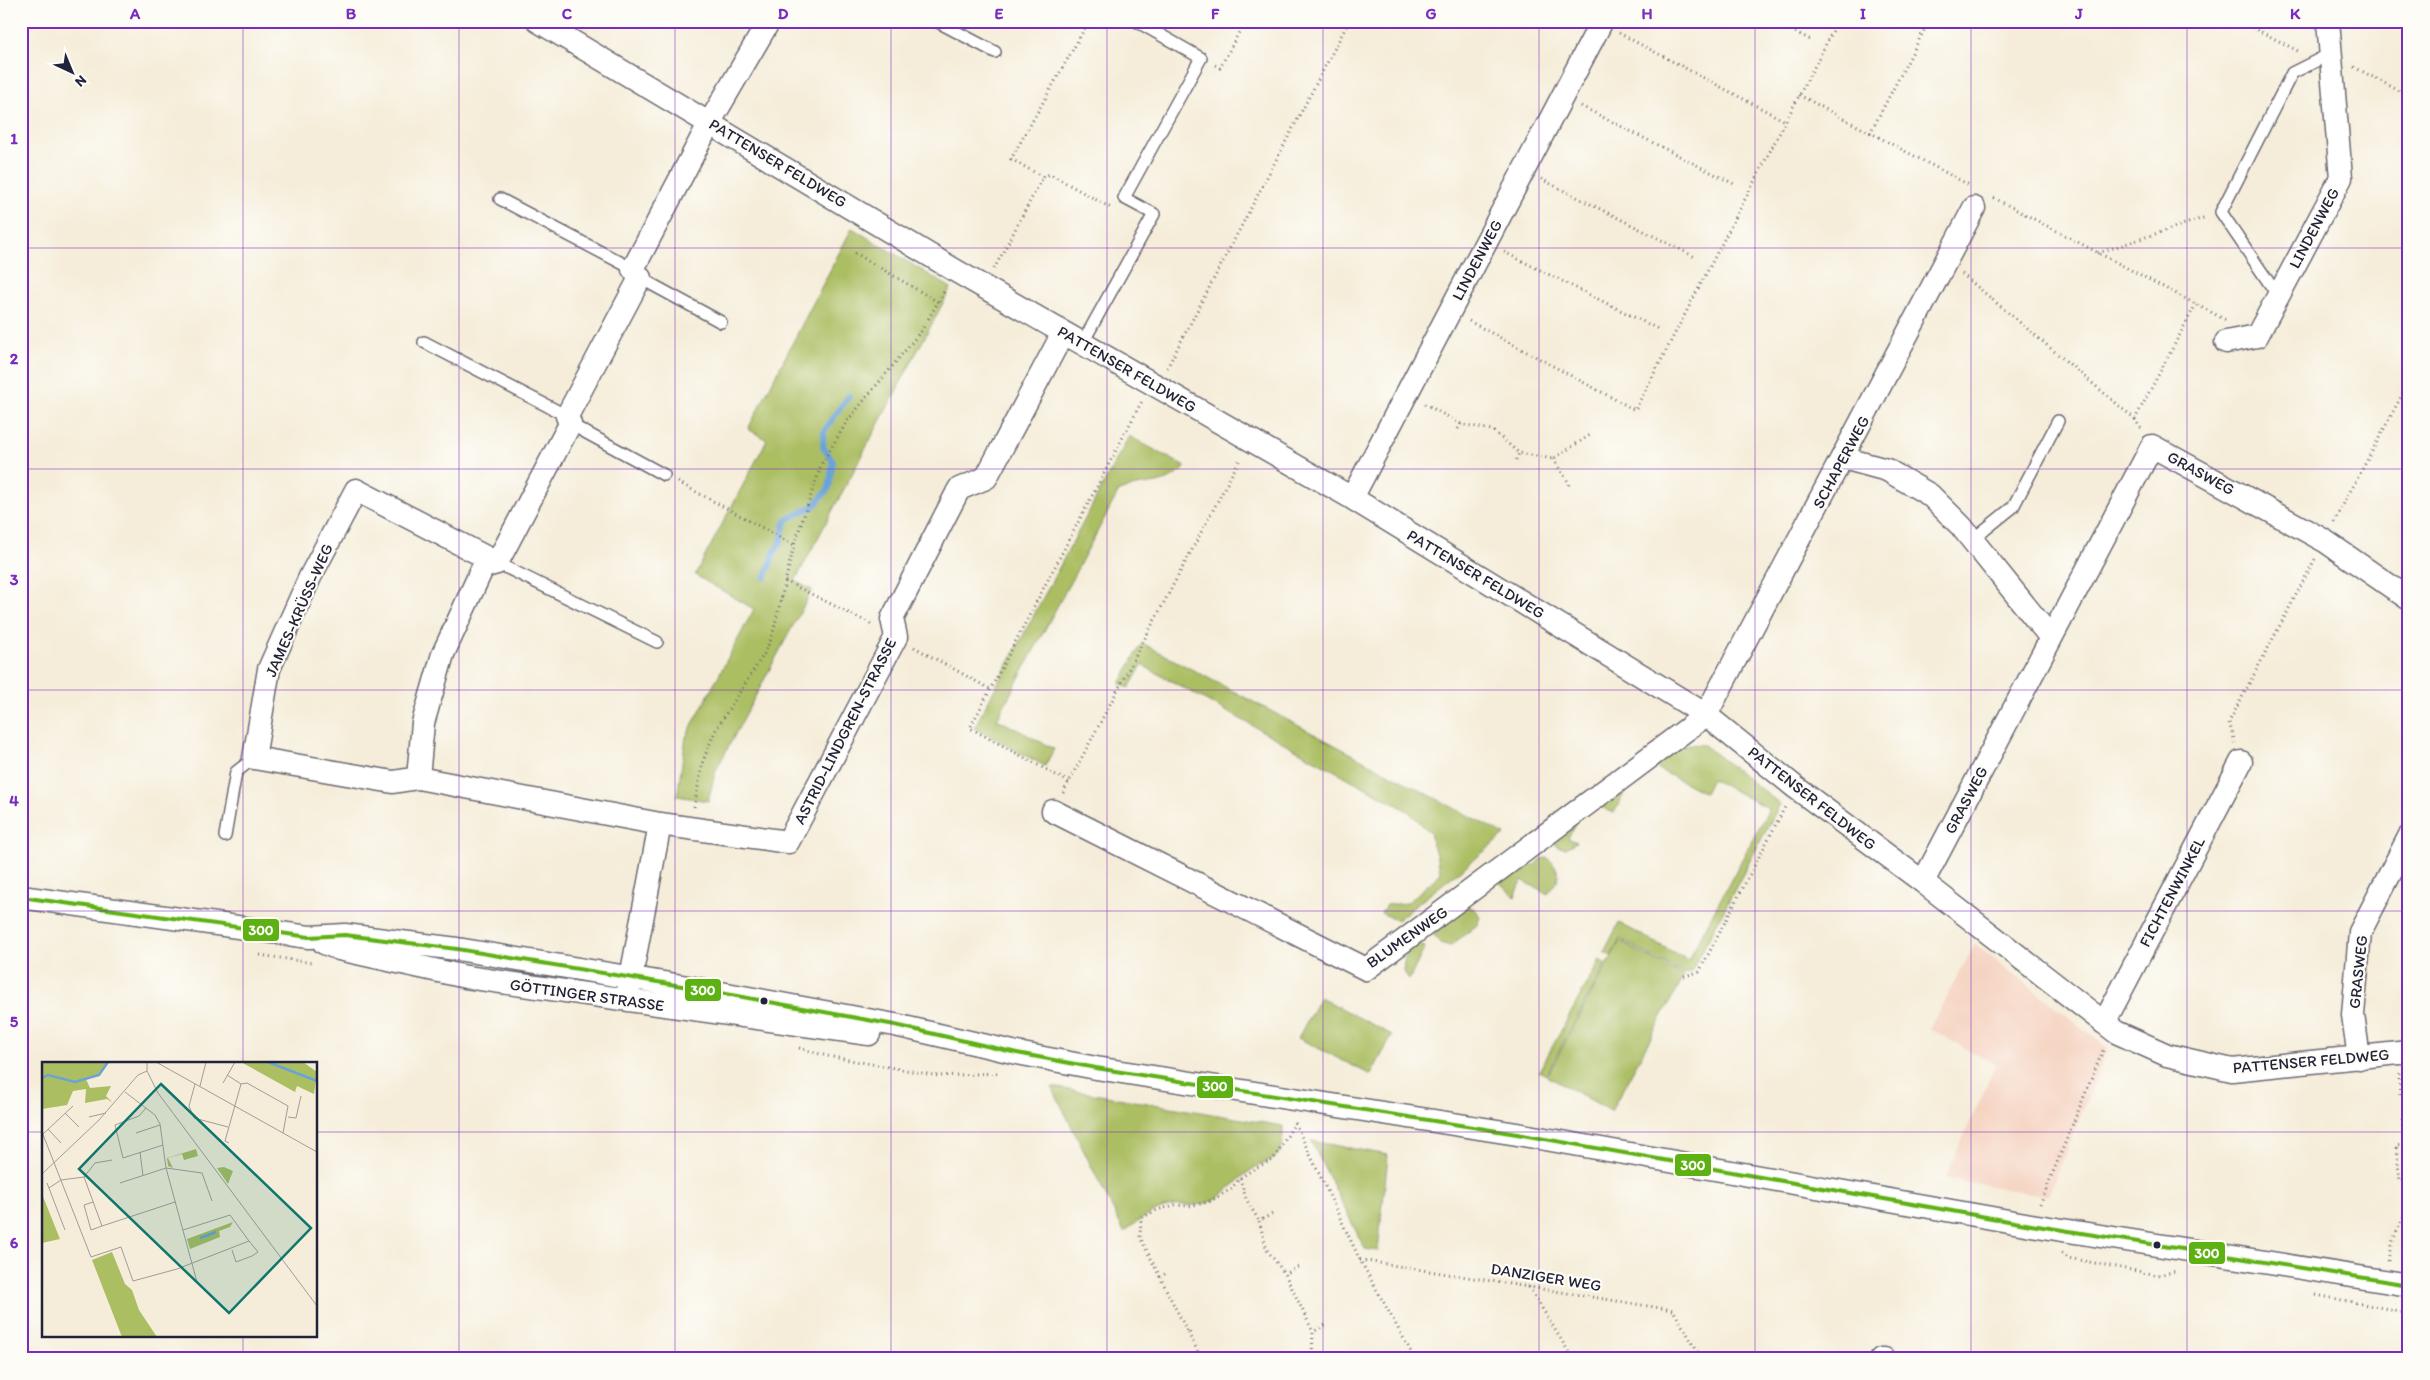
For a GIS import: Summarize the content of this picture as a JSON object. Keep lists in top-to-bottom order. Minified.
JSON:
{"streets":{"street":["PATTENSER FELDWEG","LINDENWEG","SCHAPERWEG","GRASWEG","JAMES-KRÜSS-WEG","ASTRID-LINDGREN-STRASSE","FICHTENWINKEL","BLUMENWEG","GÖTTINGER STRASSE"],"path":["DANZIGER WEG"]},"crossings":[["PATTENSER FELDWEG","LINDENWEG"],["PATTENSER FELDWEG","SCHAPERWEG"],["PATTENSER FELDWEG","GRASWEG"],["PATTENSER FELDWEG","ASTRID-LINDGREN-STRASSE"],["PATTENSER FELDWEG","FICHTENWINKEL"],["PATTENSER FELDWEG","BLUMENWEG"],["SCHAPERWEG","BLUMENWEG"]],"lines":["transit line 300"],"north":"bottom right","grid":{"columns":["A","B","C","D","E","F","G","H","I","J","K"],"rows":["1","2","3","4","5","6"]}}
